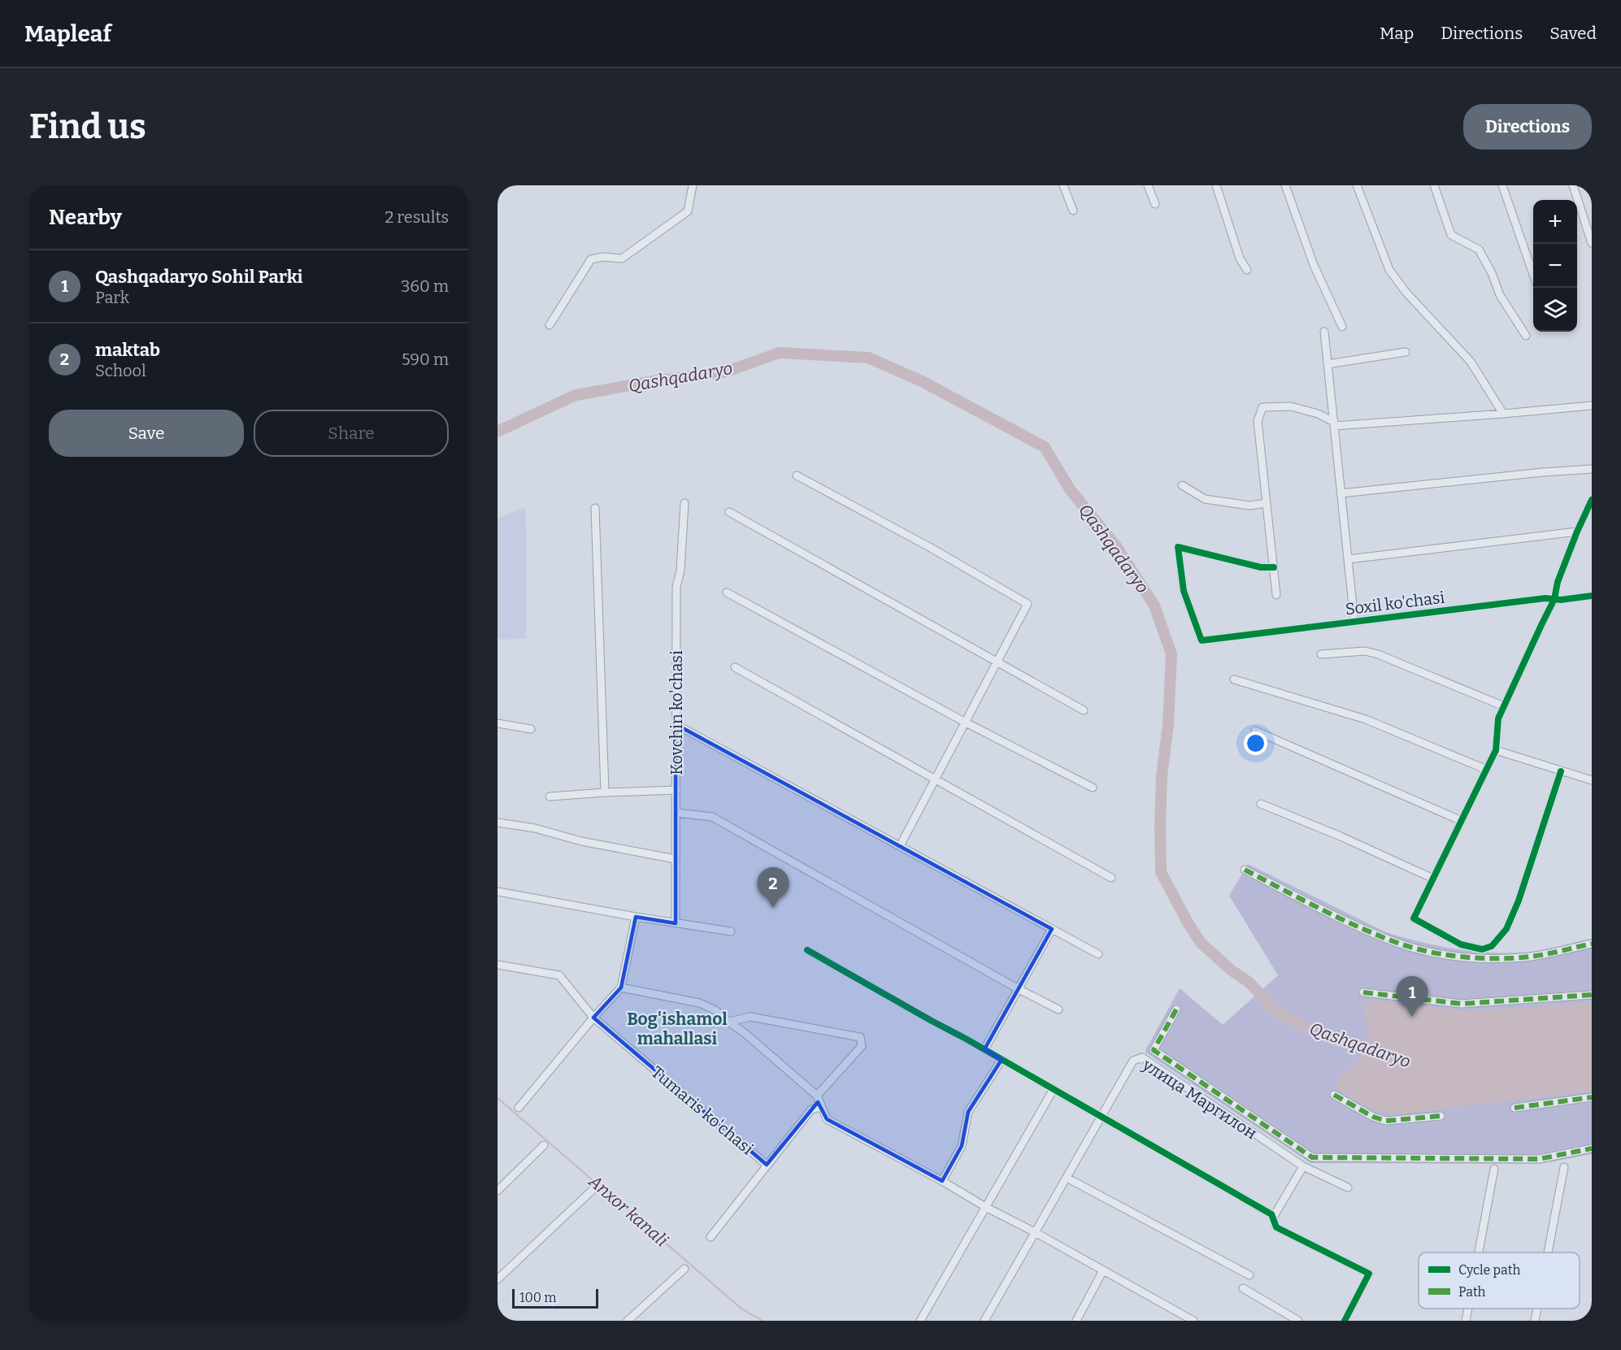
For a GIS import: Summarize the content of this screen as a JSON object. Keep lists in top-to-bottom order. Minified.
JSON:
{"streets":{"street":["Soxil ko'chasi","Kovchin ko'chasi","улица Маргилон","Tumaris ko'chasi"]},"districts":["Bog'ishamol mahallasi"],"water":["Qashqadaryo","Anxor kanali"],"legend":["Cycle path","Path"],"scale_bar":"100 m","page":{"header":"Mapleaf","nav":["Map","Directions","Saved"],"buttons":["Directions",["Save","Share"]],"title":"Find us","heading":["Nearby","2 results"],"map_buttons":["+","−"],"list":[{"mark":"1","name":"Qashqadaryo Sohil Parki","note":"Park","value":"360 m"},{"mark":"2","name":"maktab","note":"School","value":"590 m"}],"pins":["2","1"],"scale":"100 m"}}
